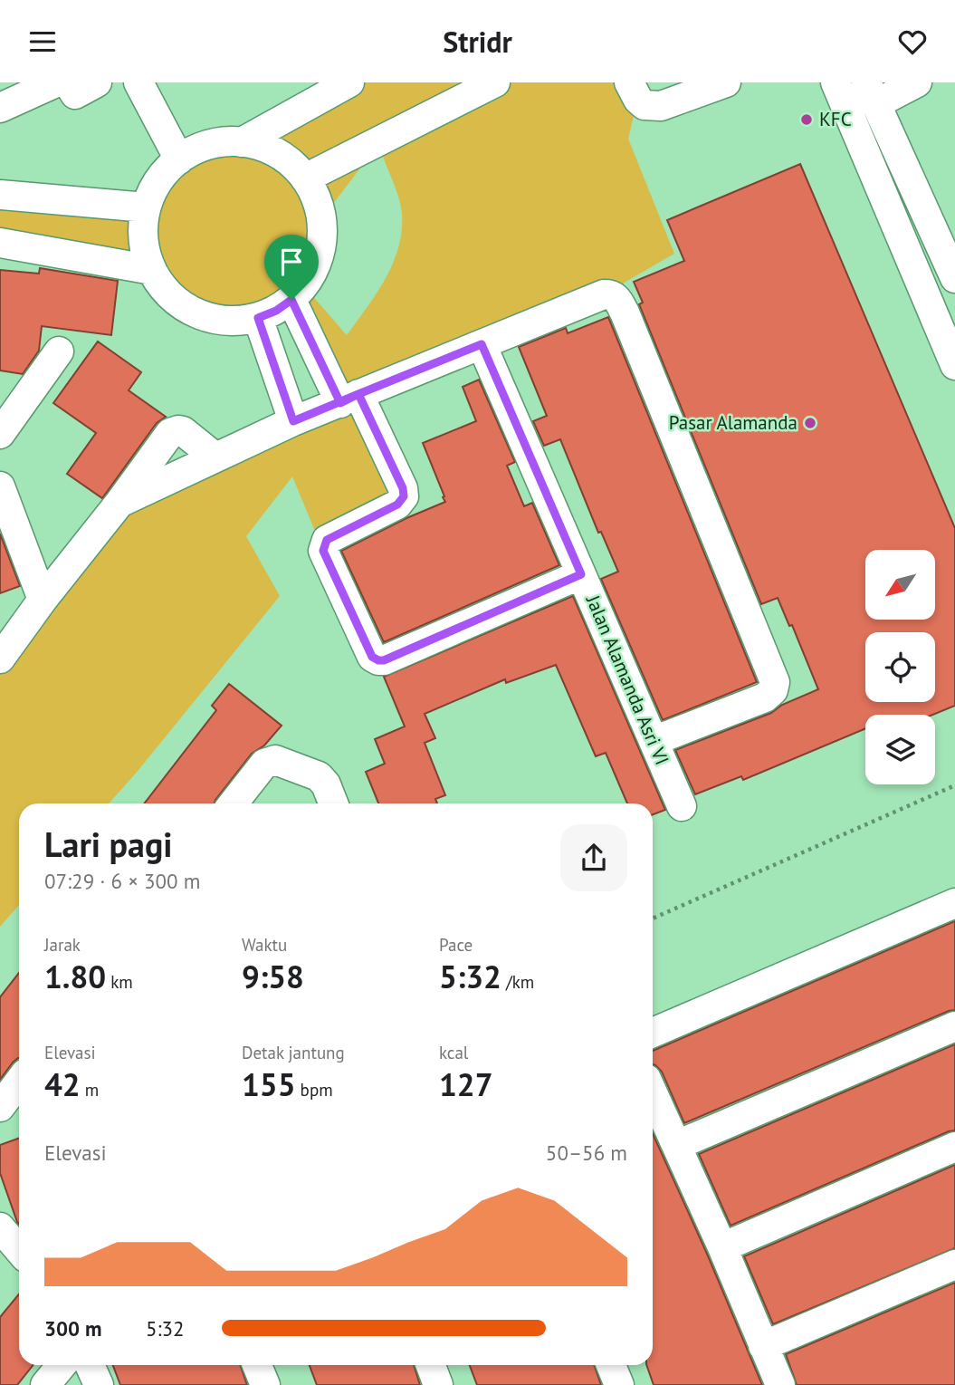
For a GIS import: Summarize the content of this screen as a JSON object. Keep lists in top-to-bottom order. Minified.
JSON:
{"streets":{"street":["Jalan Alamanda Asri VI"]},"places":["KFC","Pasar Alamanda"],"north":"bottom left","page":{"header":"Stridr","heading":["Lari pagi","07:29 · 6 × 300 m"],"stats":[["Jarak","1.80 km"],["Waktu","9:58"],["Pace","5:32 /km"],["Elevasi","42 m"],["Detak jantung","155 bpm"],["kcal","127"]],"chart":["Elevasi","50–56 m"],"list":[{"name":"300 m","note":"5:32"}]}}
